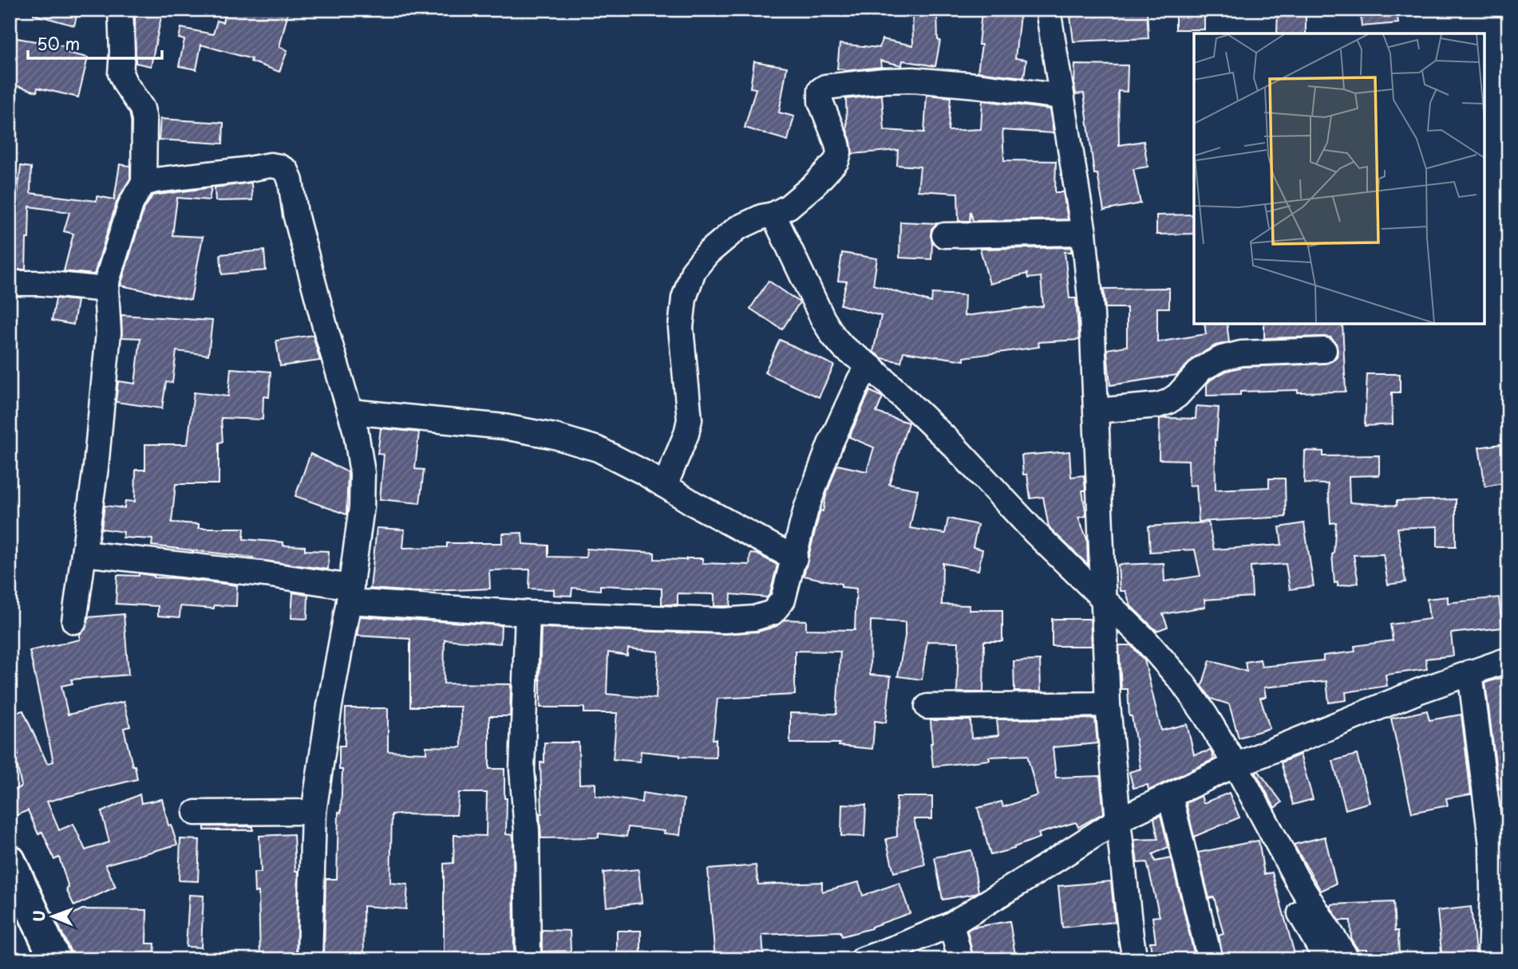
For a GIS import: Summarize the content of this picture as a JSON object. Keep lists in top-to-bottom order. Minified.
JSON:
{"scale_bar":"50 m","north":"left"}
